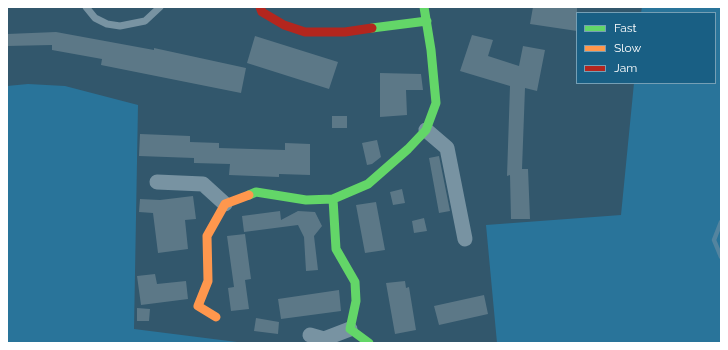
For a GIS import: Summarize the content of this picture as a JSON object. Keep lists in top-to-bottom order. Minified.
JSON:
{"legend":["Fast","Slow","Jam"]}
